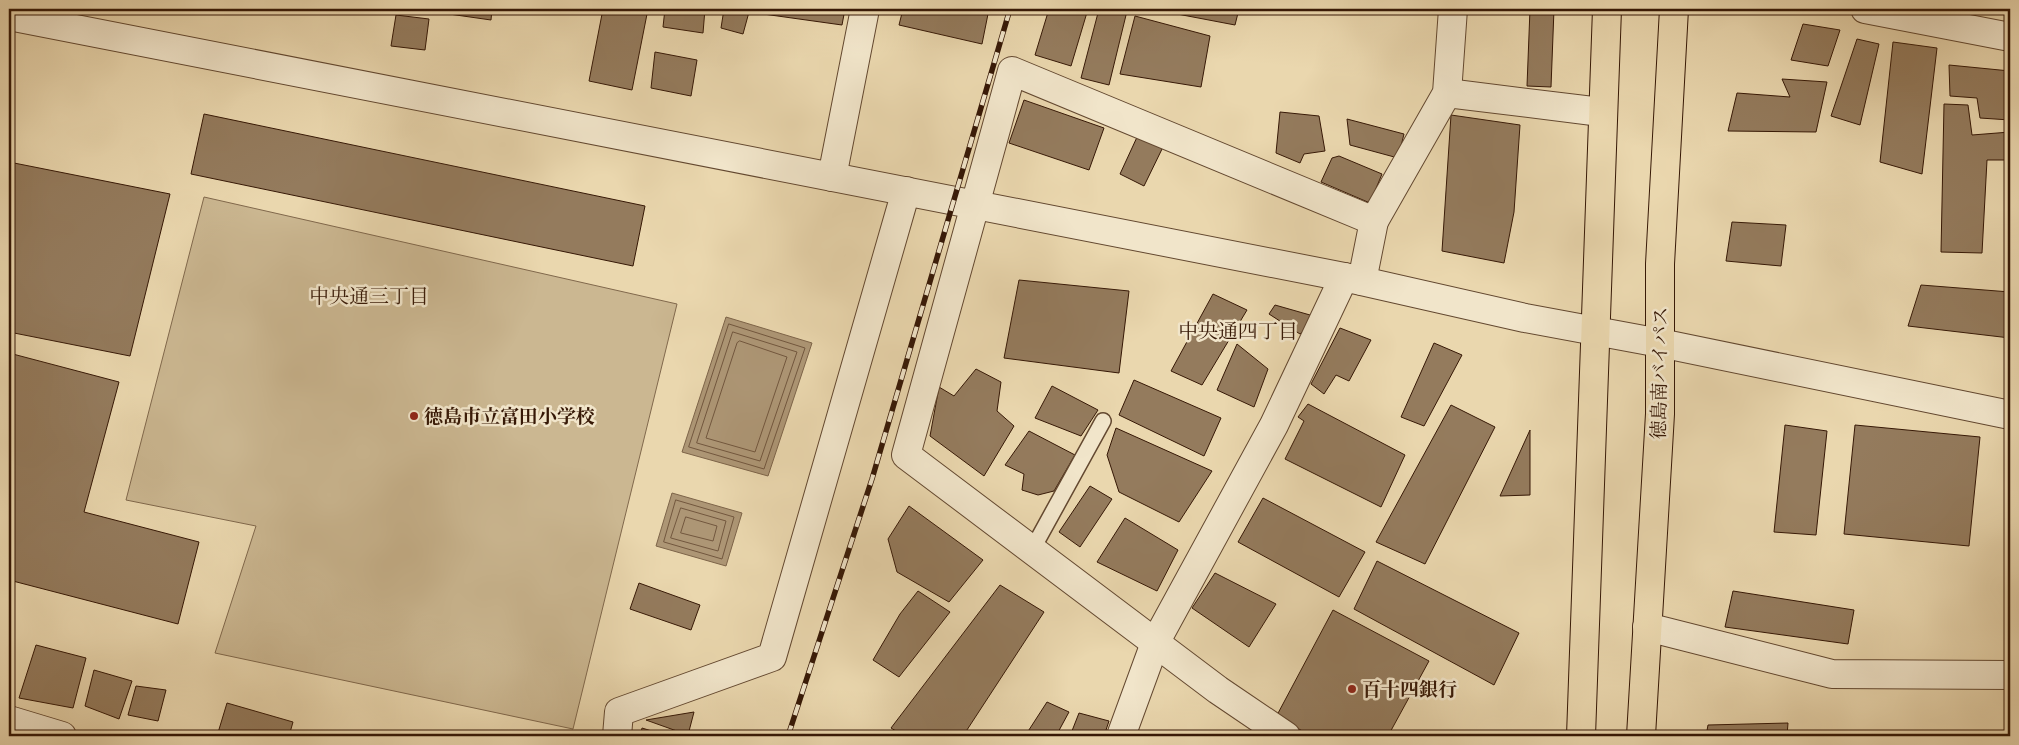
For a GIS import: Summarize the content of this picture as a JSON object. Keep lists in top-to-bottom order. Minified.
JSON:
{"streets":{"highway":["徳島南バイパス"]},"districts":["中央通三丁目","中央通四丁目"],"places":["徳島市立富田小学校","百十四銀行"]}
